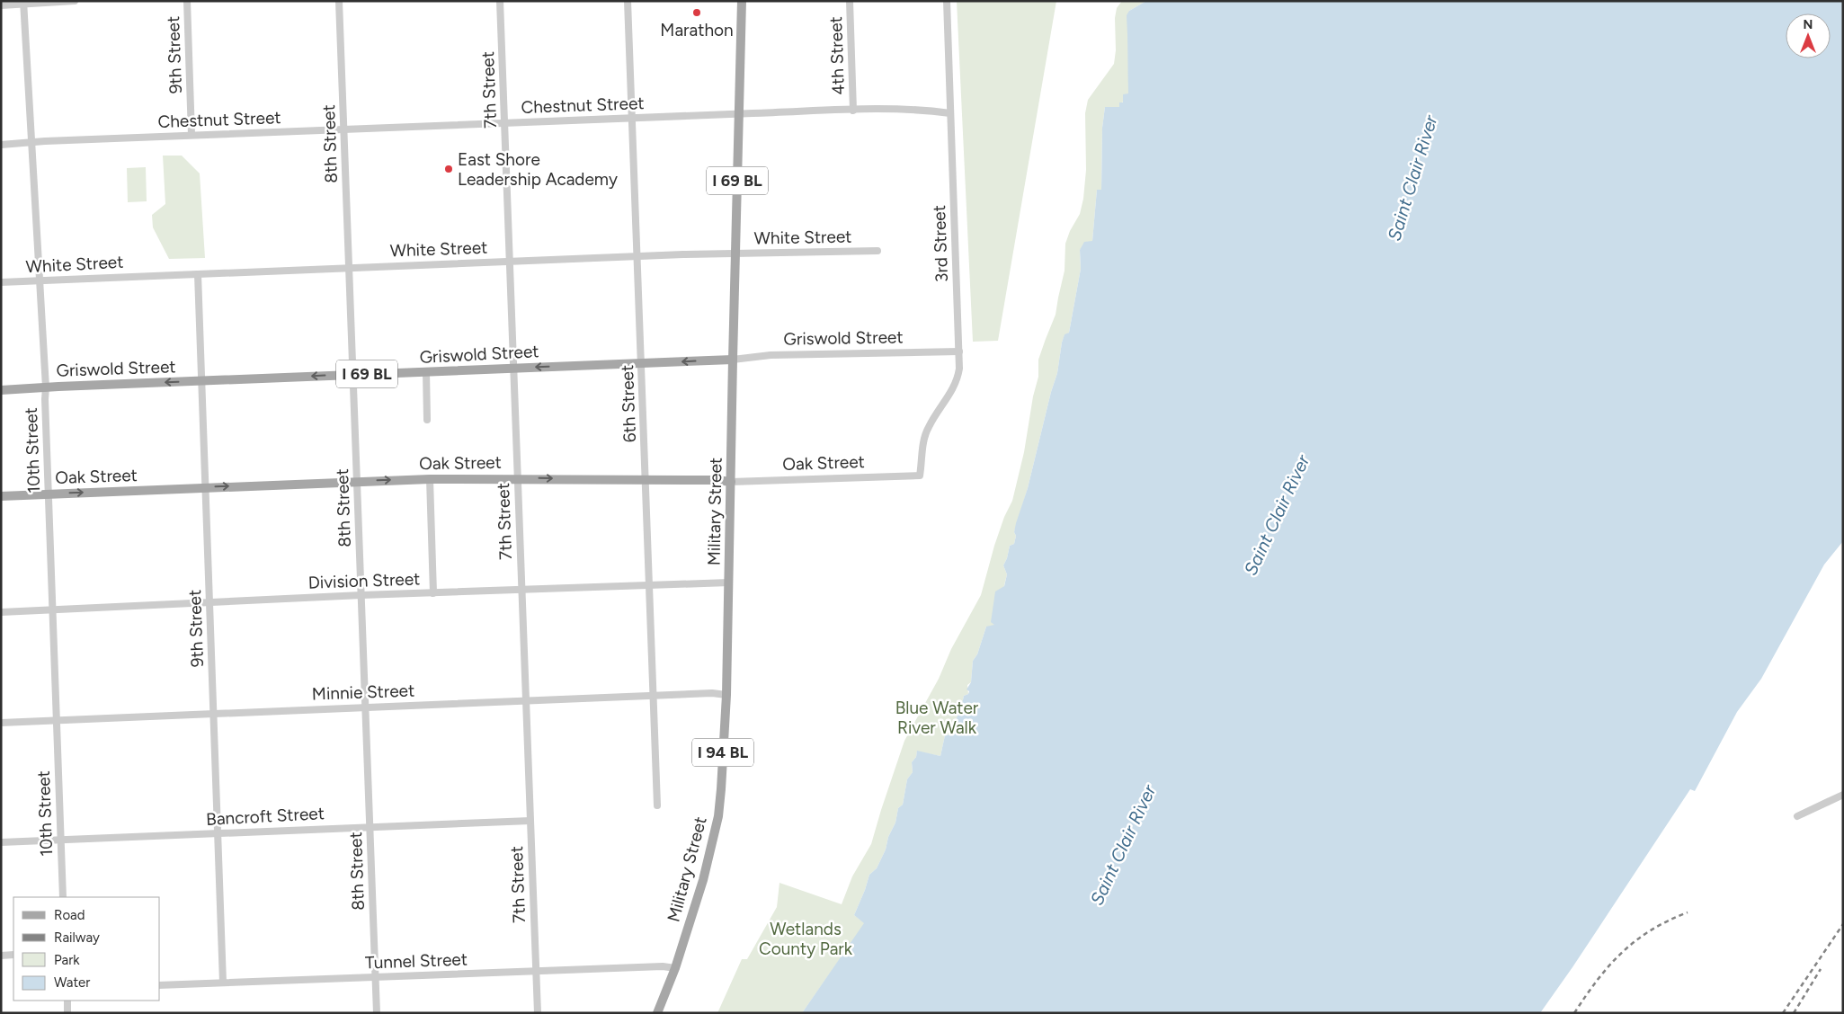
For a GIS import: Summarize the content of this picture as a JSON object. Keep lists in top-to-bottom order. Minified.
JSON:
{"streets":{"main road":["I 69 BL","Griswold Street","Oak Street","Military Street","I 94 BL"],"street":["9th Street","4th Street","7th Street","Chestnut Street","8th Street","White Street","3rd Street","6th Street","10th Street","Division Street","Minnie Street","Bancroft Street","Tunnel Street"]},"crossings":[["9th Street","Chestnut Street"],["9th Street","White Street"],["9th Street","Griswold Street"],["9th Street","Oak Street"],["9th Street","Division Street"],["9th Street","Minnie Street"],["9th Street","Bancroft Street"],["9th Street","Tunnel Street"],["4th Street","Chestnut Street"],["7th Street","Chestnut Street"],["7th Street","White Street"],["7th Street","Griswold Street"],["7th Street","Oak Street"],["7th Street","Division Street"],["7th Street","Minnie Street"],["7th Street","Bancroft Street"],["7th Street","Tunnel Street"],["Chestnut Street","8th Street"],["Chestnut Street","3rd Street"],["Chestnut Street","6th Street"],["Chestnut Street","10th Street"],["Chestnut Street","Military Street"],["8th Street","White Street"],["8th Street","Griswold Street"],["8th Street","Oak Street"],["8th Street","Division Street"],["8th Street","Minnie Street"],["8th Street","Bancroft Street"],["8th Street","Tunnel Street"],["White Street","6th Street"],["White Street","10th Street"],["White Street","Military Street"],["3rd Street","Griswold Street"],["3rd Street","Oak Street"],["Griswold Street","6th Street"],["Griswold Street","10th Street"],["Griswold Street","Military Street"],["6th Street","Oak Street"],["6th Street","Division Street"],["6th Street","Minnie Street"],["10th Street","Oak Street"],["10th Street","Division Street"],["10th Street","Minnie Street"],["10th Street","Bancroft Street"],["Oak Street","Military Street"],["Military Street","Division Street"],["Military Street","Minnie Street"],["Military Street","Tunnel Street"]],"one_way":["Griswold Street","Oak Street"],"water":["Saint Clair River"],"parks":["Blue Water River Walk","Wetlands County Park"],"places":["Marathon","East Shore Leadership Academy"],"legend":["Road","Railway","Park","Water"],"north":"top"}
